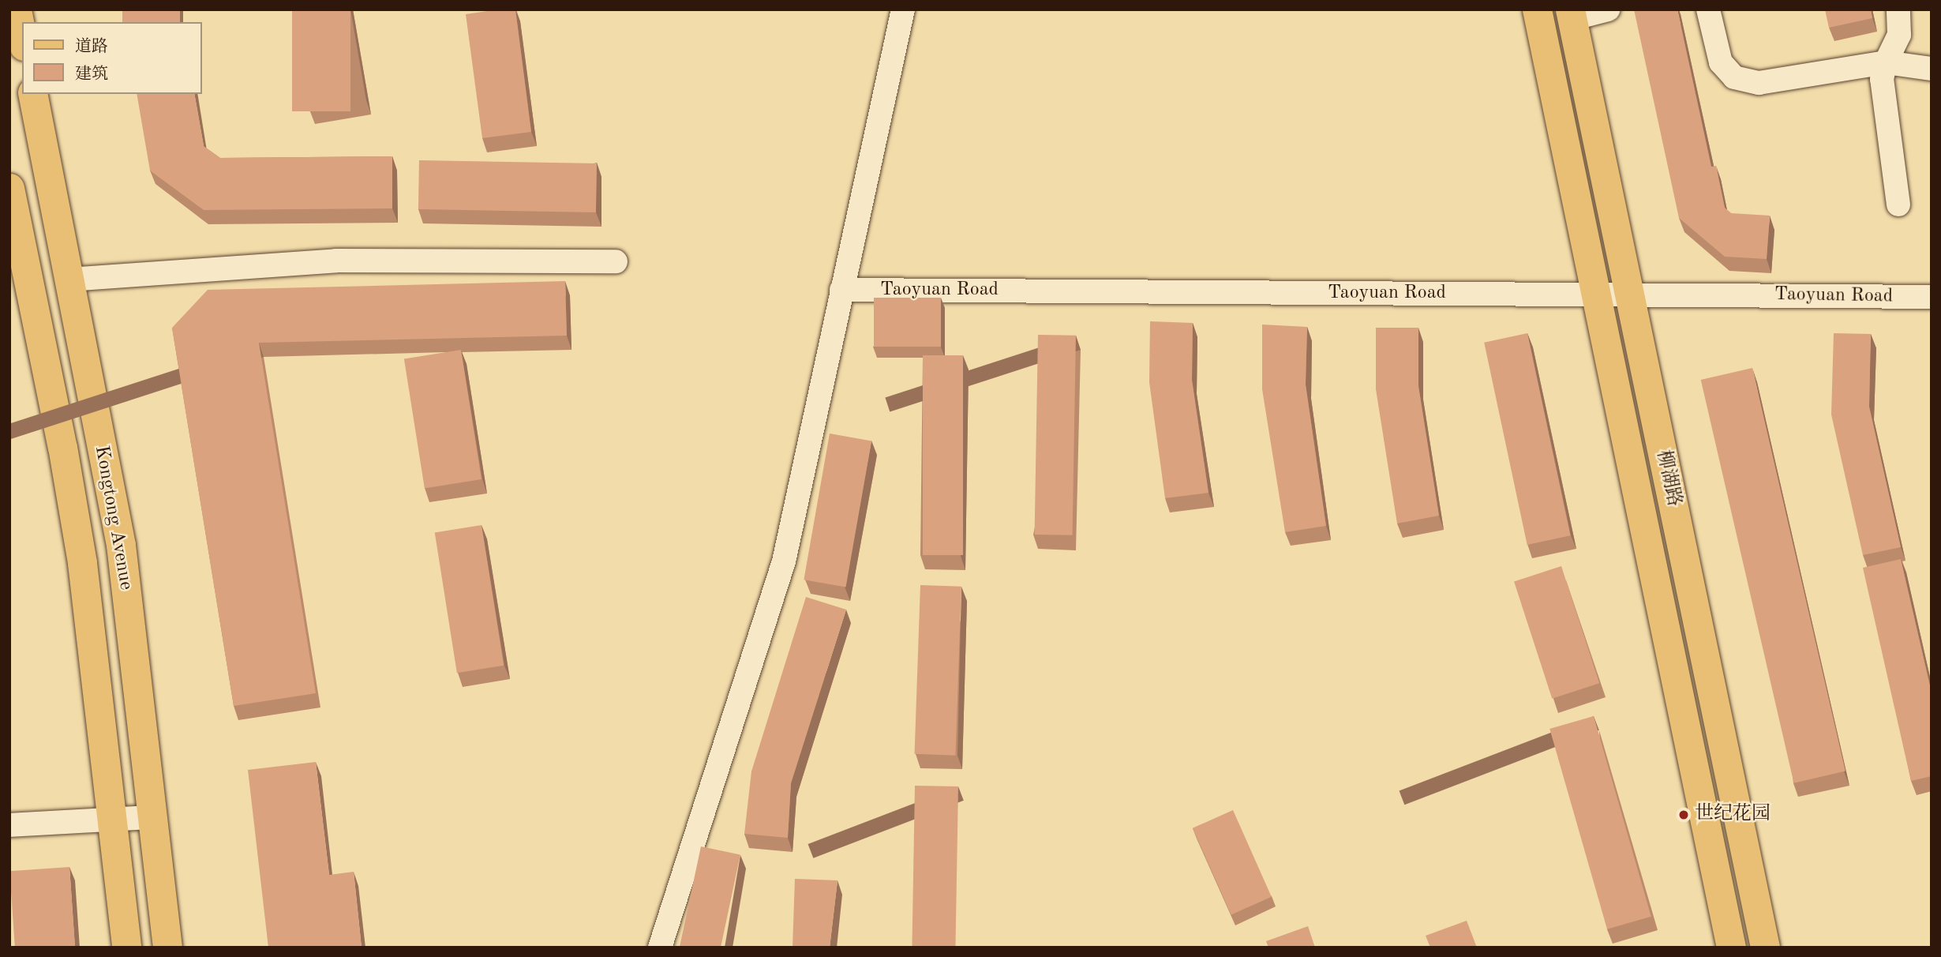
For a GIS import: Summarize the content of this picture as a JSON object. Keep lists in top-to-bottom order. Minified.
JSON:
{"streets":{"main road":["柳湖路","Kongtong Avenue"],"street":["Taoyuan Road"]},"crossings":[["Taoyuan Road","柳湖路"]],"places":["世纪花园"],"legend":["道路","建筑"]}
